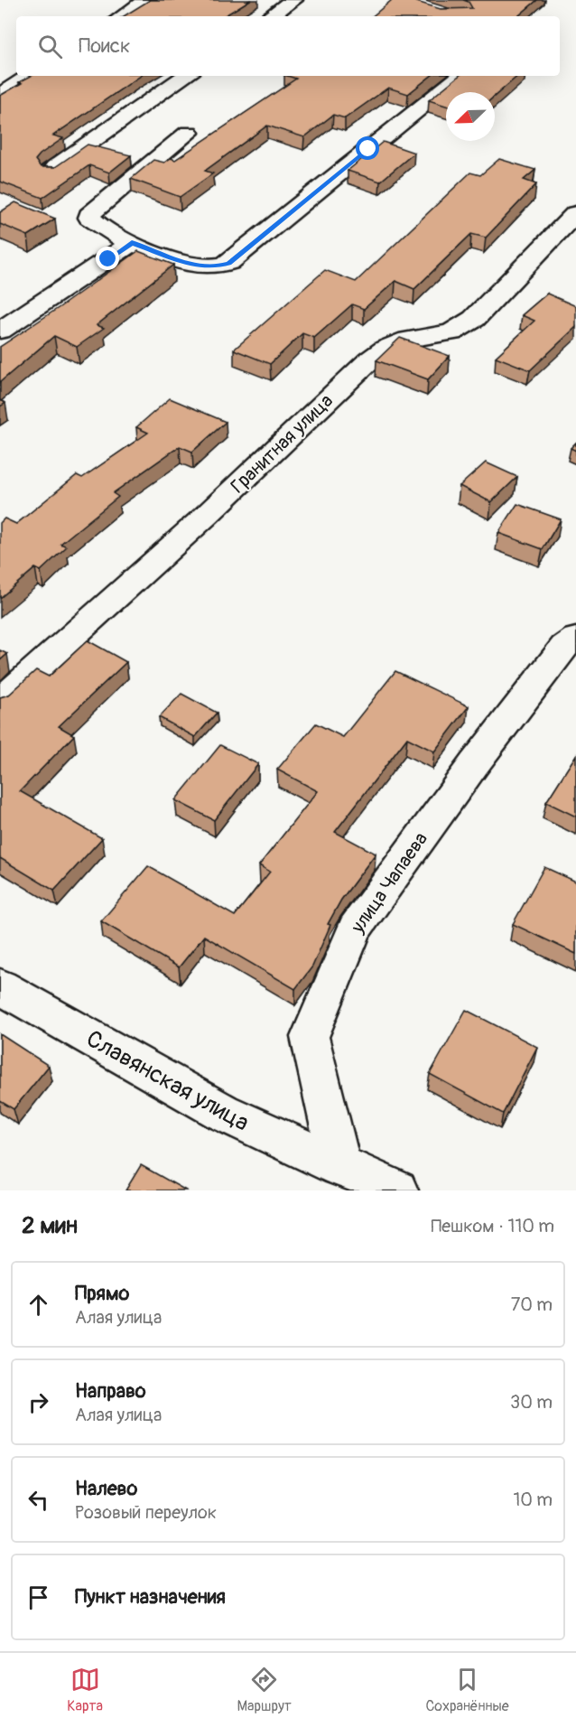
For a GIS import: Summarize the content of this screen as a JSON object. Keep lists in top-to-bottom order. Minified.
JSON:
{"streets":{"street":["Гранитная улица","улица Чапаева","Славянская улица"]},"crossings":[["улица Чапаева","Славянская улица"]],"north":"bottom left","page":{"search":"Поиск","heading":["2 мин","Пешком · 110 m"],"list":[["Прямо","Алая улица","70 m"],["Направо","Алая улица","30 m"],["Налево","Розовый переулок","10 m"],"Пункт назначения"],"nav":["Карта","Маршрут","Сохранённые"]}}
